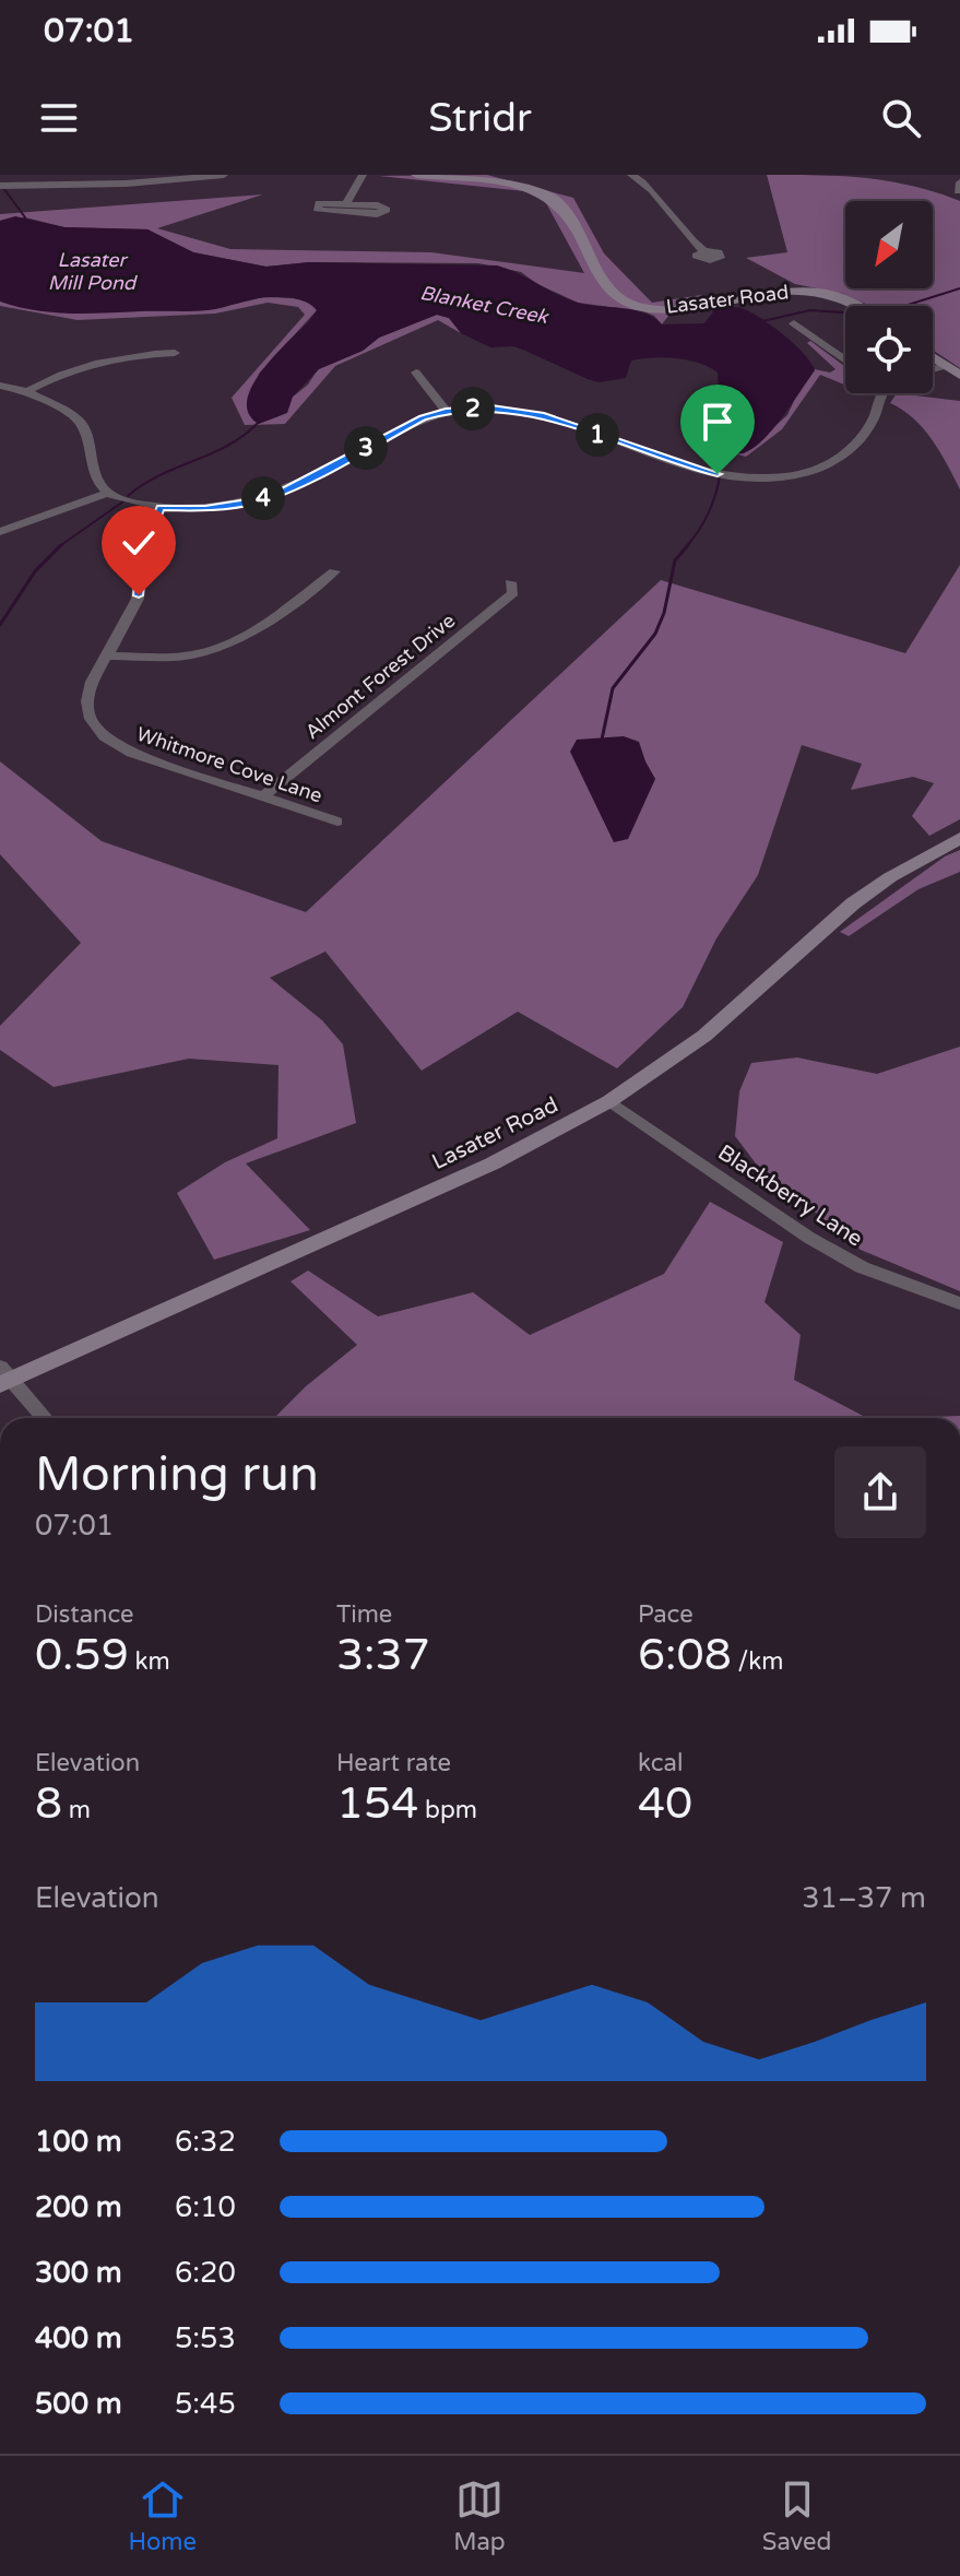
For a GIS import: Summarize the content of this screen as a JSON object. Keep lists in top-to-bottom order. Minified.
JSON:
{"streets":{"street":["Lasater Road","Almont Forest Drive","Whitmore Cove Lane","Blackberry Lane"]},"crossings":[["Lasater Road","Blackberry Lane"],["Almont Forest Drive","Whitmore Cove Lane"]],"water":["Lasater Mill Pond","Blanket Creek"],"north":"bottom left","page":{"status":"07:01","header":"Stridr","pins":["2","1","3","4"],"heading":["Morning run","07:01"],"stats":[["Distance","0.59 km"],["Time","3:37"],["Pace","6:08 /km"],["Elevation","8 m"],["Heart rate","154 bpm"],["kcal","40"]],"chart":["Elevation","31–37 m"],"list":[{"name":"100 m","note":"6:32"},{"name":"200 m","note":"6:10"},{"name":"300 m","note":"6:20"},{"name":"400 m","note":"5:53"},{"name":"500 m","note":"5:45"}],"tabs":["Home","Map","Saved"]}}
